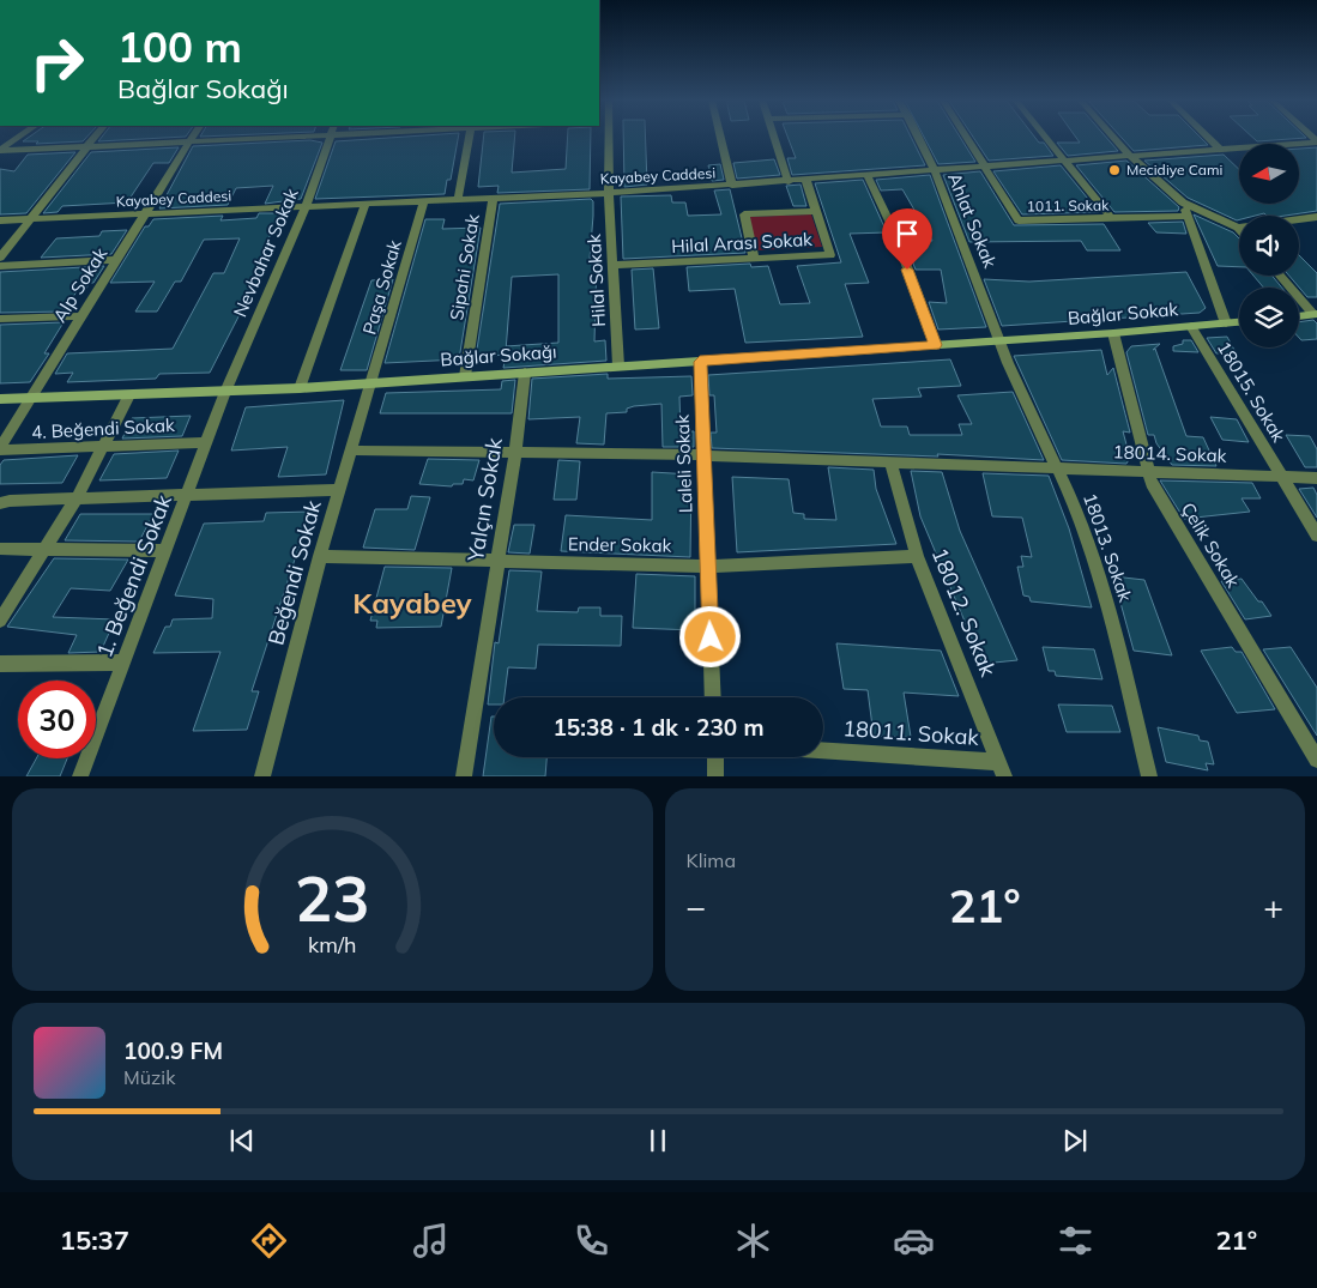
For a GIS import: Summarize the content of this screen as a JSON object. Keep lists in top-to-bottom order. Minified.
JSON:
{"streets":{"main road":["Bağlar Sokak","Bağlar Sokağı"],"street":["Kayabey Caddesi","1011. Sokak","Ahlat Sokak","Hilal Arası Sokak","Nevbahar Sokak","Sipahi Sokak","Hilal Sokak","Alp Sokak","Paşa Sokak","18015. Sokak","4. Beğendi Sokak","18014. Sokak","Laleli Sokak","Yalçın Sokak","Ender Sokak","Çelik Sokak","18013. Sokak","Beğendi Sokak","1. Beğendi Sokak","18012. Sokak","18011. Sokak"]},"crossings":[["Kayabey Caddesi","1011. Sokak"],["Kayabey Caddesi","Ahlat Sokak"],["Kayabey Caddesi","Hilal Arası Sokak"],["Kayabey Caddesi","Nevbahar Sokak"],["Kayabey Caddesi","Sipahi Sokak"],["Kayabey Caddesi","Hilal Sokak"],["Kayabey Caddesi","Alp Sokak"],["Kayabey Caddesi","Paşa Sokak"],["Ahlat Sokak","Bağlar Sokak"],["Ahlat Sokak","Bağlar Sokağı"],["Ahlat Sokak","18013. Sokak"],["Hilal Arası Sokak","Hilal Sokak"],["Nevbahar Sokak","Bağlar Sokağı"],["Nevbahar Sokak","1. Beğendi Sokak"],["Sipahi Sokak","Bağlar Sokağı"],["Hilal Sokak","Bağlar Sokağı"],["Alp Sokak","Bağlar Sokağı"],["Alp Sokak","4. Beğendi Sokak"],["Paşa Sokak","Bağlar Sokağı"],["Paşa Sokak","Beğendi Sokak"],["Bağlar Sokak","Bağlar Sokağı"],["Bağlar Sokak","18015. Sokak"],["Bağlar Sokak","Çelik Sokak"],["Bağlar Sokak","18013. Sokak"],["Bağlar Sokağı","Laleli Sokak"],["Bağlar Sokağı","Yalçın Sokak"],["Bağlar Sokağı","18013. Sokak"],["Bağlar Sokağı","Beğendi Sokak"],["Bağlar Sokağı","1. Beğendi Sokak"],["18015. Sokak","18014. Sokak"],["4. Beğendi Sokak","1. Beğendi Sokak"],["18014. Sokak","Laleli Sokak"],["18014. Sokak","Yalçın Sokak"],["18014. Sokak","Çelik Sokak"],["18014. Sokak","18013. Sokak"],["18014. Sokak","Beğendi Sokak"],["18014. Sokak","18012. Sokak"],["Laleli Sokak","Ender Sokak"],["Yalçın Sokak","Ender Sokak"],["Ender Sokak","Beğendi Sokak"],["Ender Sokak","18012. Sokak"],["18012. Sokak","18011. Sokak"]],"districts":["Kayabey"],"places":["Mecidiye Cami"],"north":"left","page":{"turn":["100 m","Bağlar Sokağı"],"limit":"30","trip":"15:38 · 1 dk · 230 m","tile":"Klima","heat":["−","21°","+"],"song":["100.9 FM","Müzik"],"tabs":["15:37","21°"],"gauge":["23","km/h"]}}
